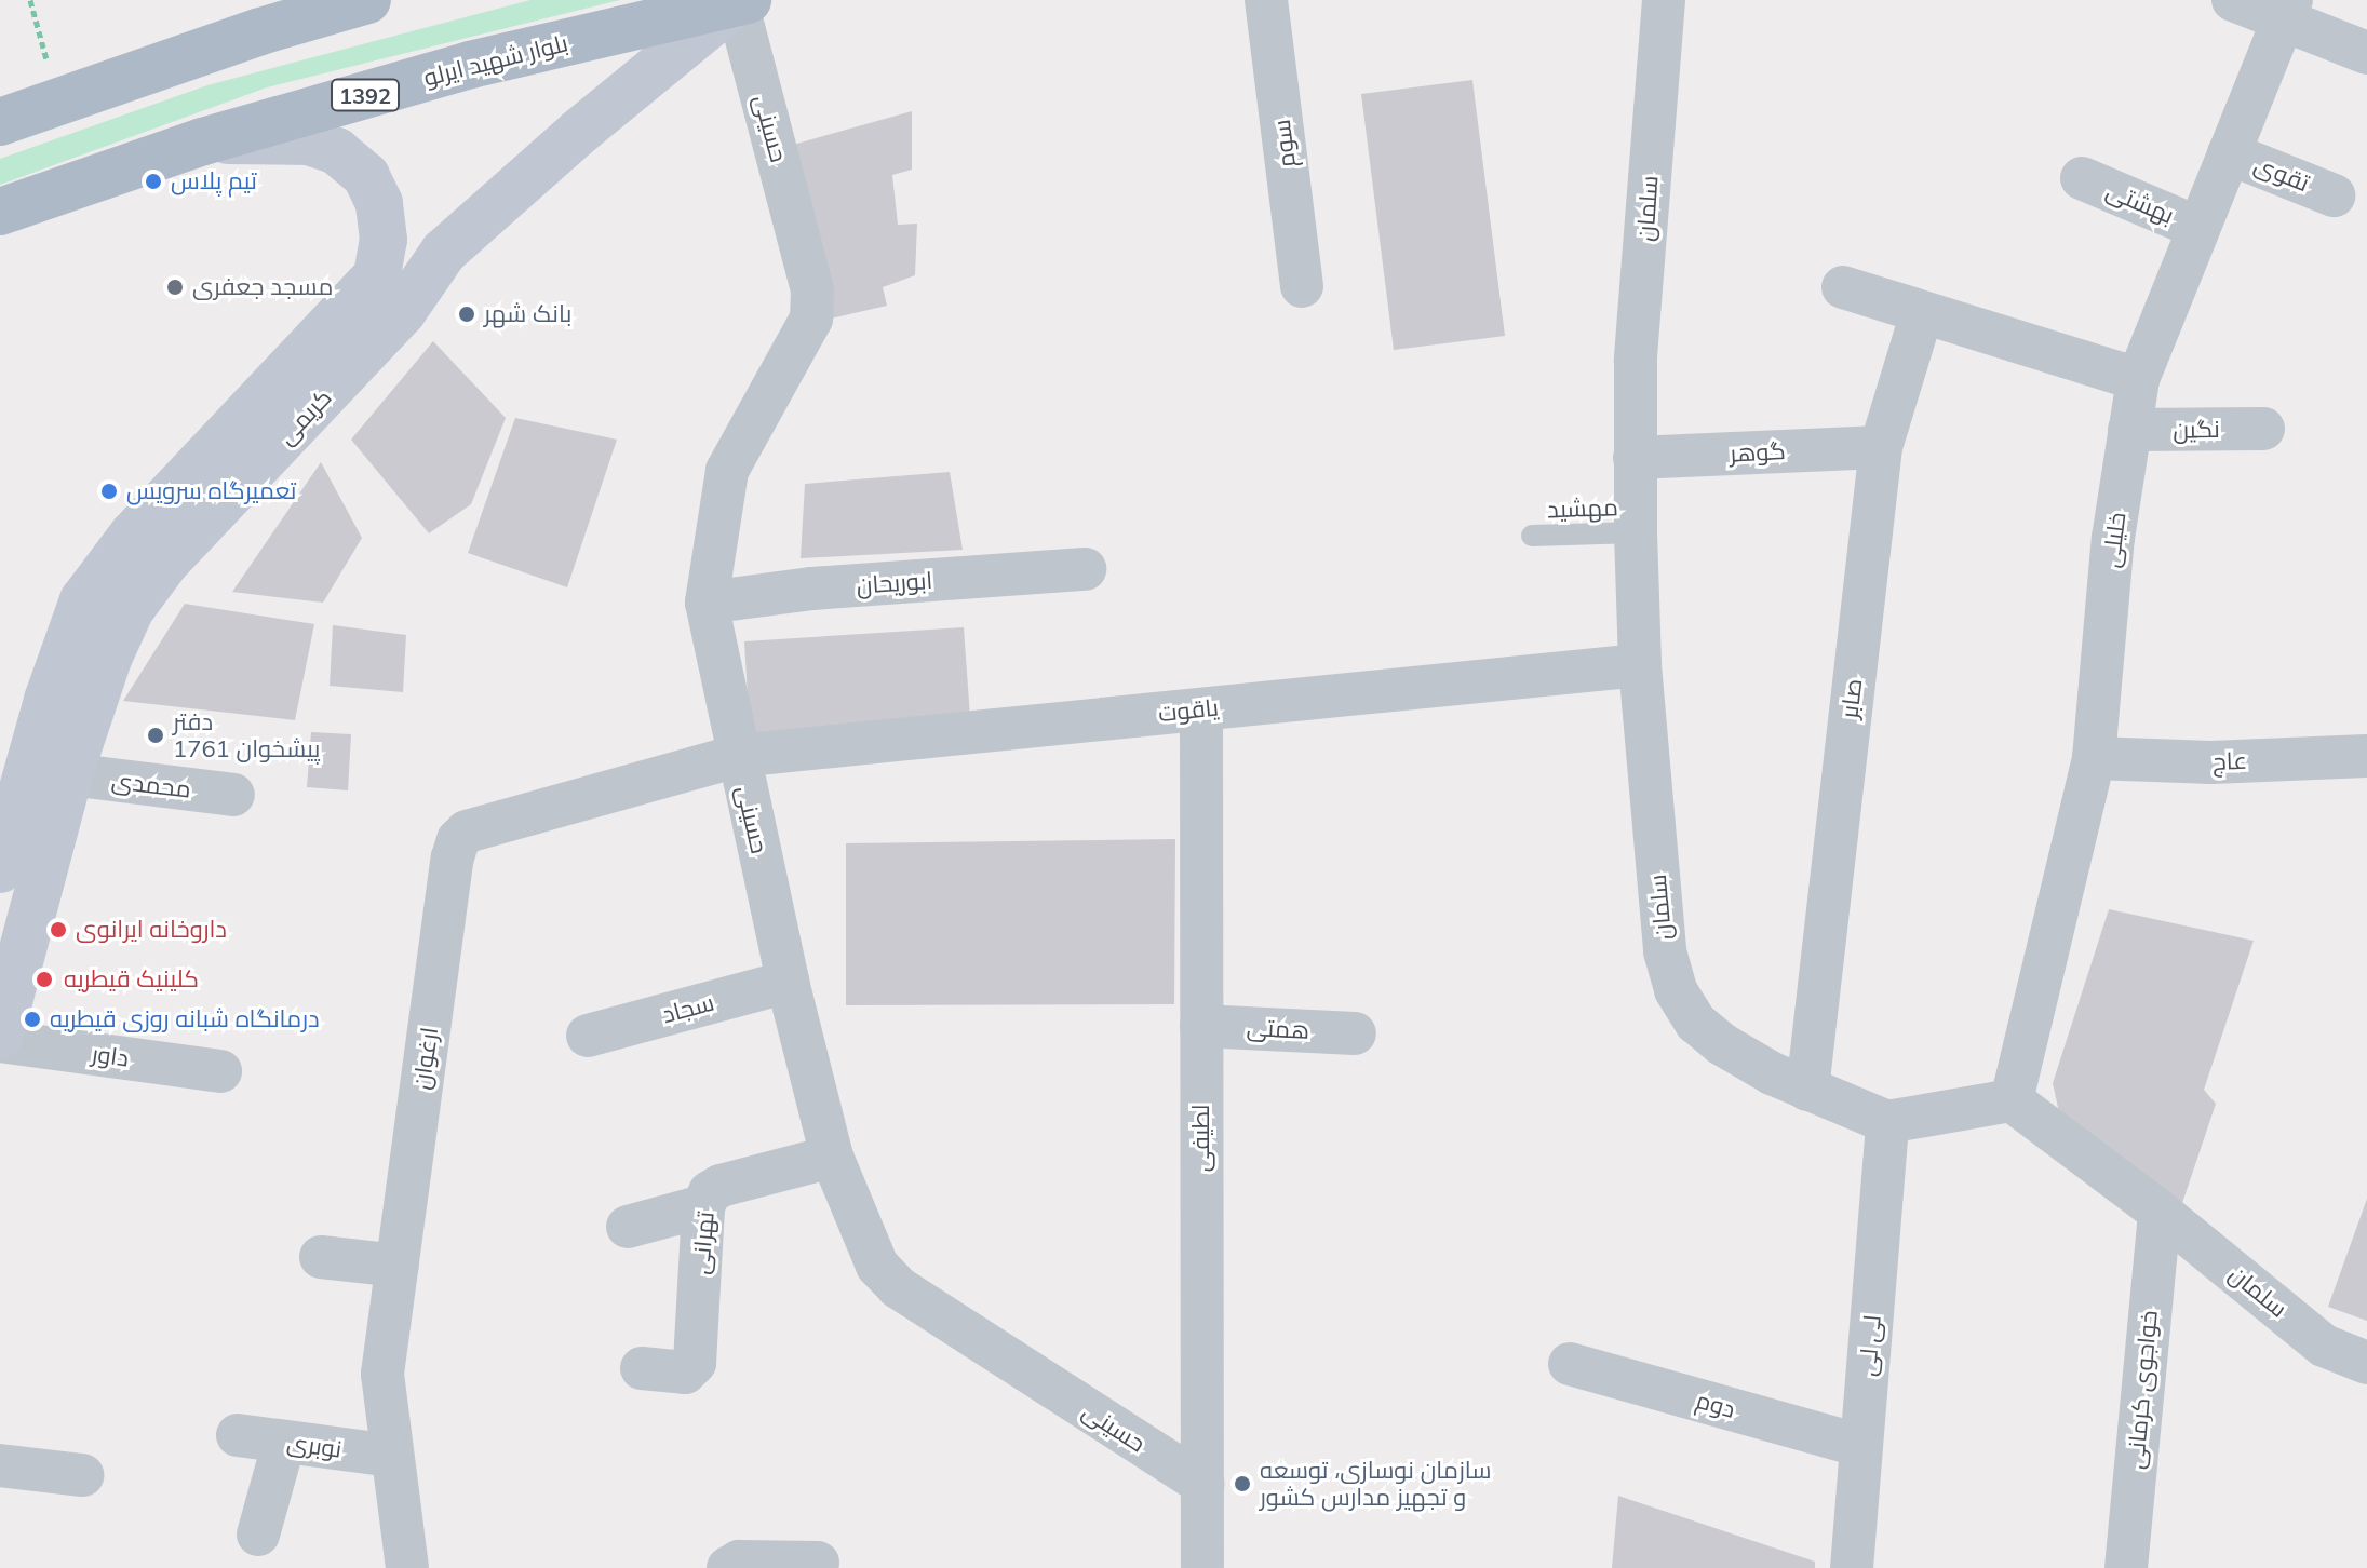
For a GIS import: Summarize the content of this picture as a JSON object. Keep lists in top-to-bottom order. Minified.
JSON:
{"streets":{"main road":["بلوار شهید ایرلو","1392","کریمی"],"street":["حسینی","سوم","تقوی","بهشتی","سلمان","نگین","گوهر","خلیلی","ابوریحان","صابر","یاقوت","عاج","محمدی","سجاد","همتی","داور","ارغوان","لطیفی","تهرانی","لی لی","خواجوی کرمانی","دوم","نوبری"],"lane":["مهشید"]},"crossings":[["بلوار شهید ایرلو","حسینی"],["بلوار شهید ایرلو","کریمی"],["حسینی","کریمی"],["حسینی","ابوریحان"],["حسینی","یاقوت"],["حسینی","سجاد"],["حسینی","ارغوان"],["حسینی","لطیفی"],["حسینی","تهرانی"],["تقوی","خلیلی"],["بهشتی","خلیلی"],["سلمان","گوهر"],["سلمان","مهشید"],["سلمان","خلیلی"],["سلمان","صابر"],["سلمان","یاقوت"],["سلمان","لی لی"],["سلمان","خواجوی کرمانی"],["کریمی","محمدی"],["کریمی","داور"],["نگین","خلیلی"],["گوهر","صابر"],["خلیلی","عاج"],["یاقوت","ارغوان"],["یاقوت","لطیفی"],["همتی","لطیفی"],["ارغوان","نوبری"],["لی لی","دوم"]],"places":["تیم پلاس","مسجد جعفری","بانک شهر","تعمیرگاه سرویس","دفتر پیشخوان 1761","داروخانه ایرانوی","کلینیک قیطریه","درمانگاه شبانه روزی قیطریه","سازمان نوسازی، توسعه و تجهیز مدارس کشور"]}
